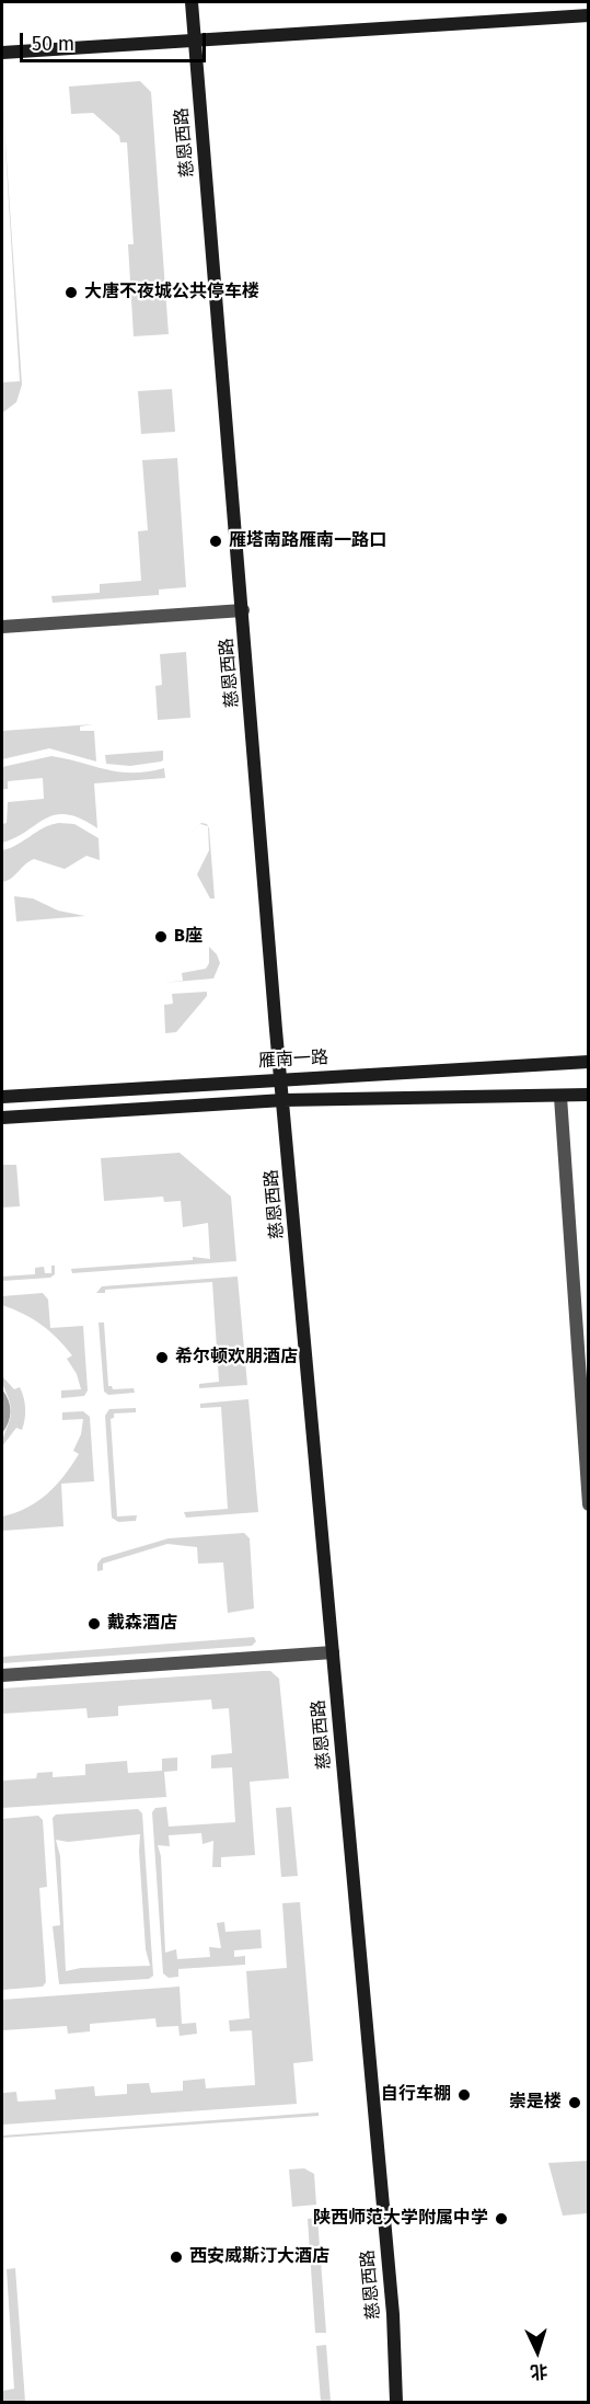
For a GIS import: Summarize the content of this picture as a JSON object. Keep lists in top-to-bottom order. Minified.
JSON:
{"streets":{"street":["慈恩西路","雁南一路"]},"crossings":[["慈恩西路","雁南一路"]],"places":["大唐不夜城公共停车楼","雁塔南路雁南一路口","B座","希尔顿欢朋酒店","戴森酒店","自行车棚","崇是楼","陕西师范大学附属中学","西安威斯汀大酒店"],"scale_bar":"50 m","north":"bottom"}
